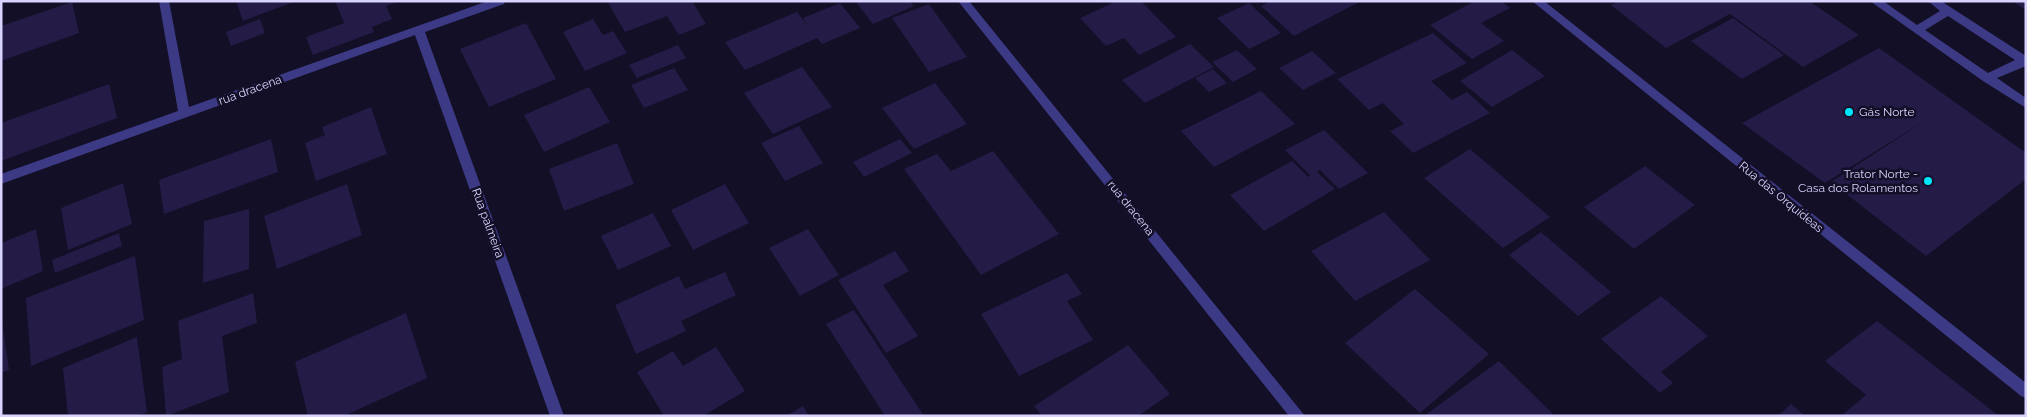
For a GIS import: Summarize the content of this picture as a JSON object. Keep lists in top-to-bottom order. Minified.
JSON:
{"streets":{"street":["rua dracena","Rua das Orquídeas","Rua palmeira"]},"crossings":[["rua dracena","Rua palmeira"]],"places":["Gás Norte","Trator Norte - Casa dos Rolamentos"]}
